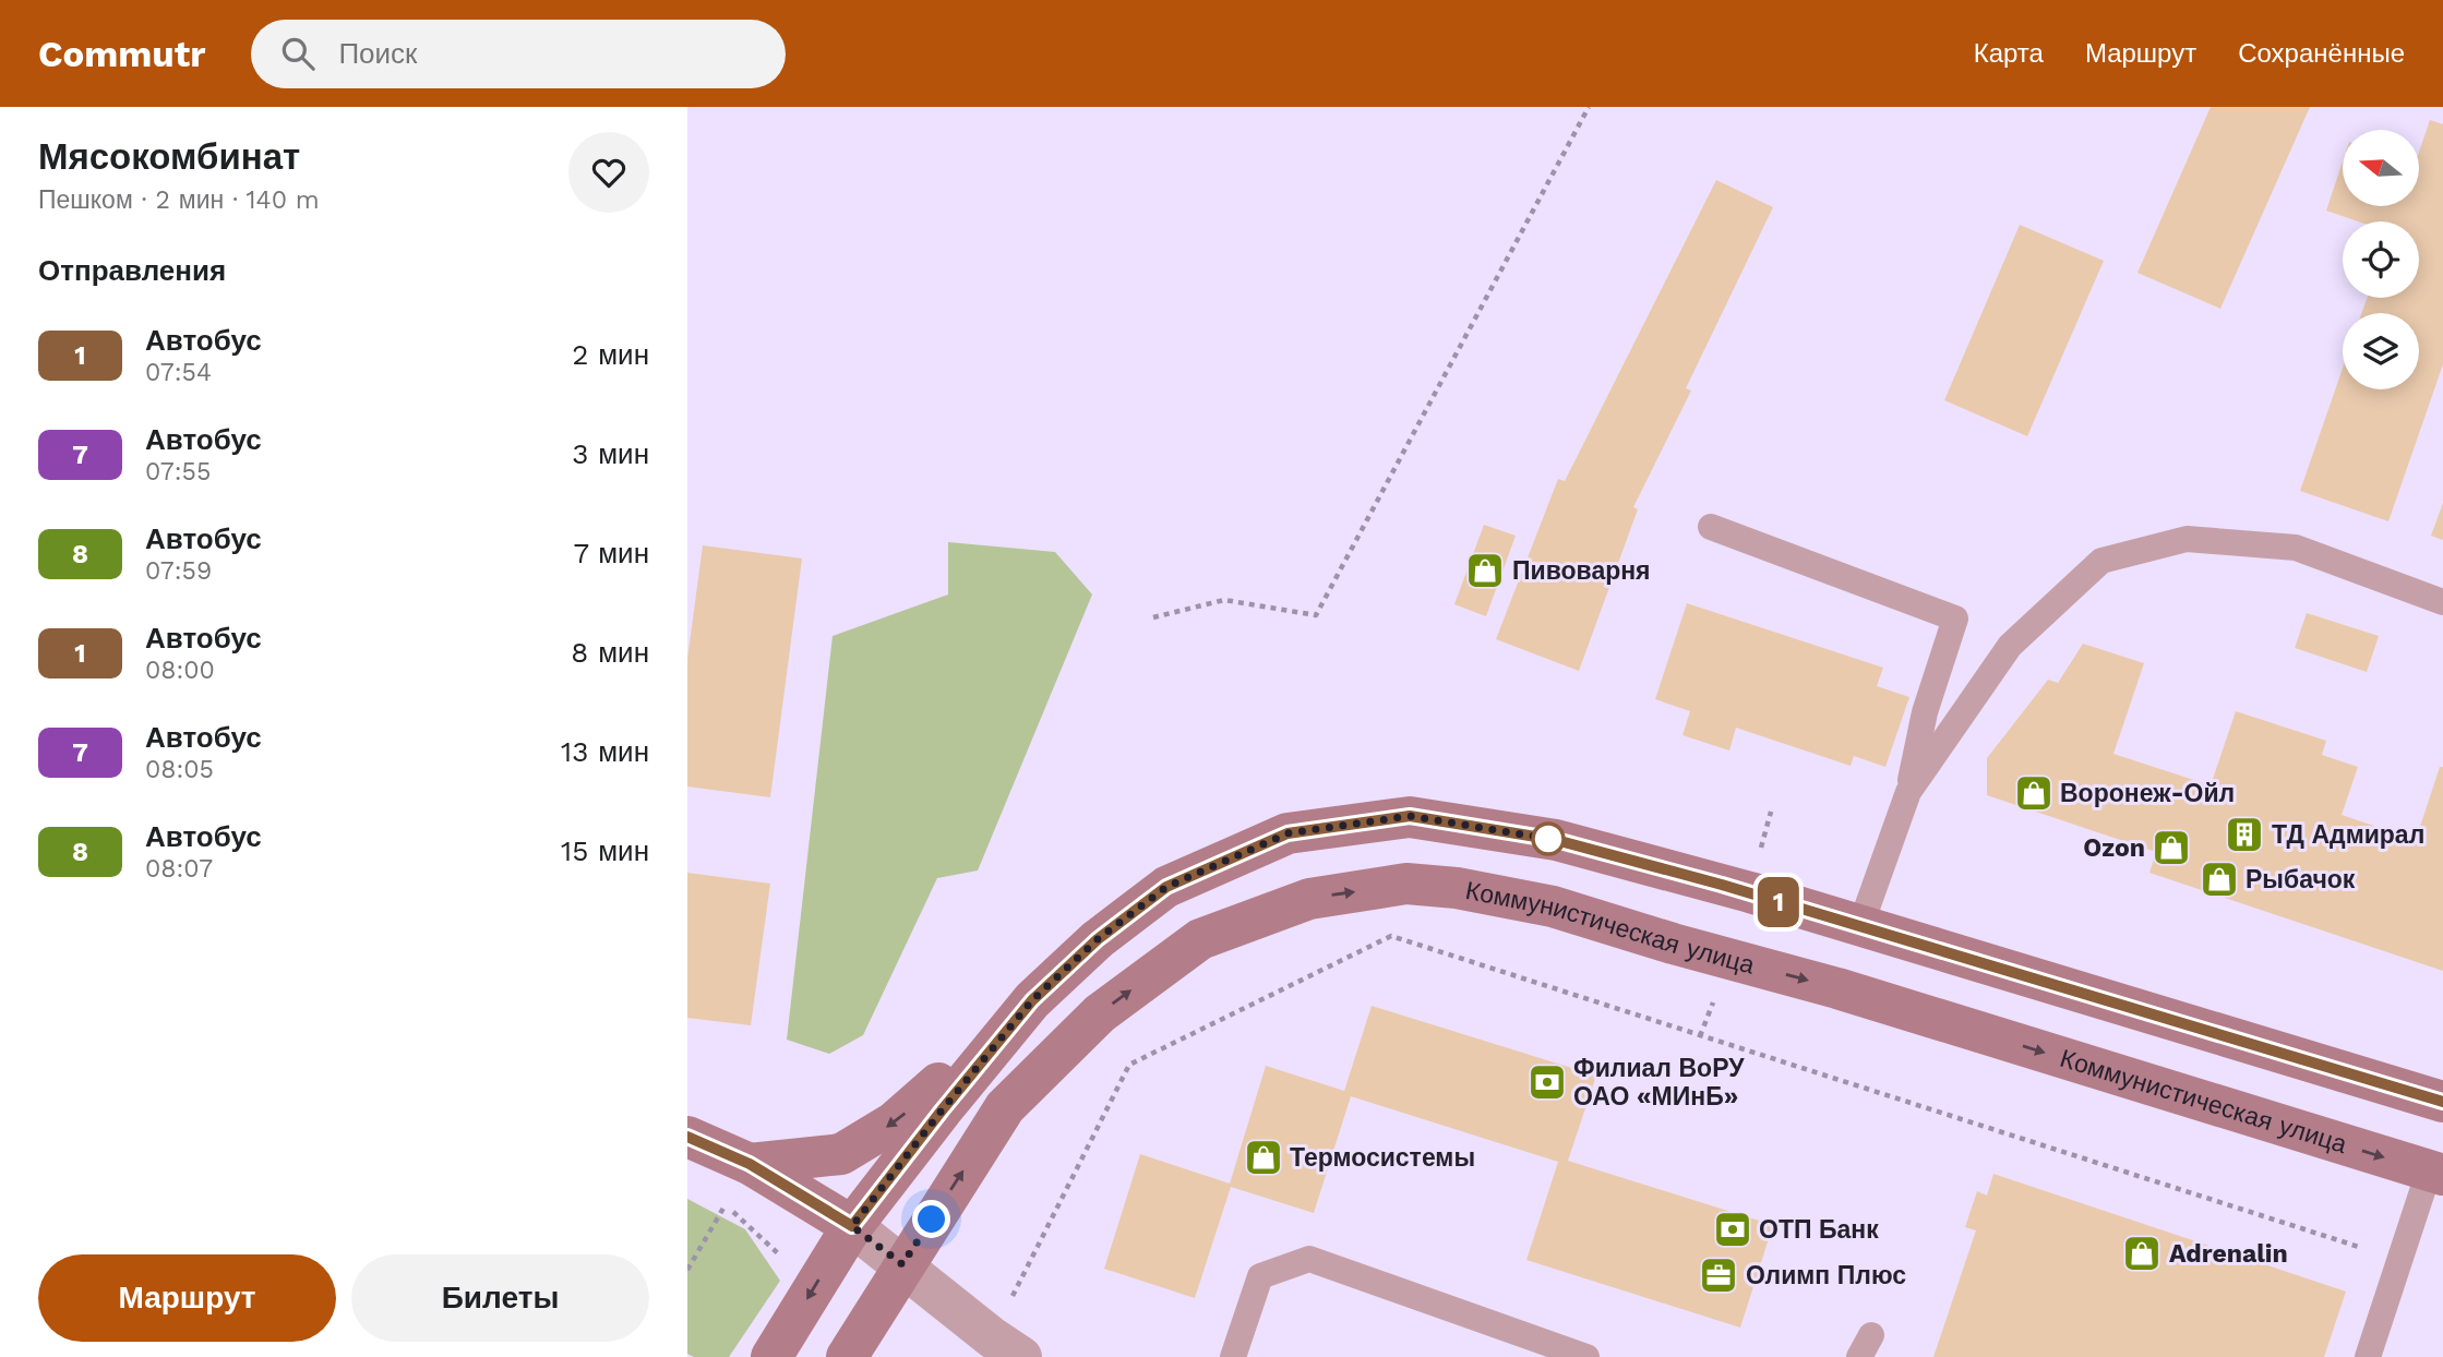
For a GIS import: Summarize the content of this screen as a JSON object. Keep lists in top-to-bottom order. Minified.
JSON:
{"streets":{"main road":["Коммунистическая улица"]},"places":{"shop":["Пивоварня","Воронеж-Ойл","Ozon","Рыбачок","Термосистемы","Adrenalin"],"building":["ТД Адмирал"],"bank":["Филиал ВоРУ ОАО «МИнБ»","ОТП Банк"],"office":["Олимп Плюс"]},"lines":["bus line 1"],"north":"left","page":{"header":"Commutr","search":"Поиск","nav":["Карта","Маршрут","Сохранённые"],"heading":[["Мясокомбинат","Пешком · 2 мин · 140 m"],"Отправления"],"on_map":"1","list":[{"mark":"1","name":"Автобус","note":"07:54","value":"2 мин"},{"mark":"7","name":"Автобус","note":"07:55","value":"3 мин"},{"mark":"8","name":"Автобус","note":"07:59","value":"7 мин"},{"mark":"1","name":"Автобус","note":"08:00","value":"8 мин"},{"mark":"7","name":"Автобус","note":"08:05","value":"13 мин"},{"mark":"8","name":"Автобус","note":"08:07","value":"15 мин"}],"buttons":["Маршрут","Билеты"]}}
